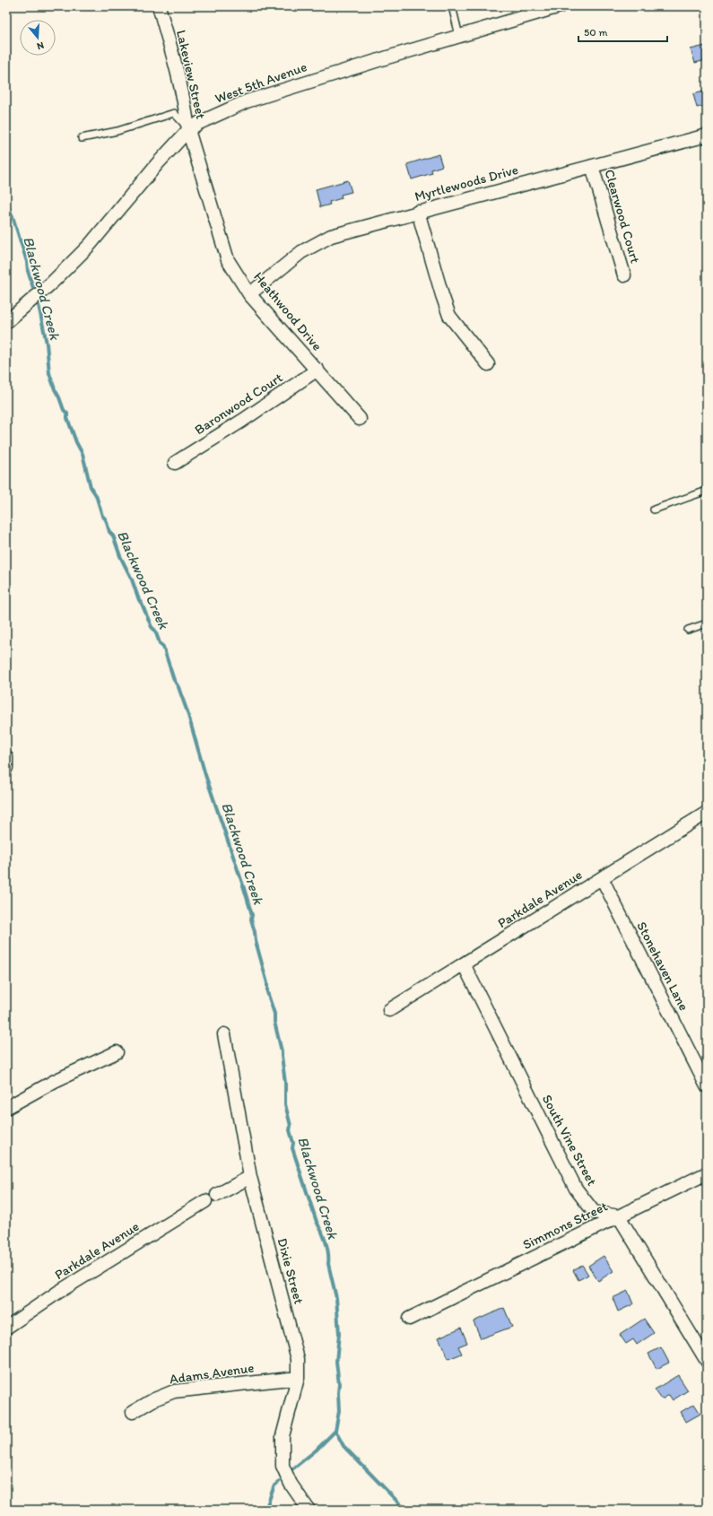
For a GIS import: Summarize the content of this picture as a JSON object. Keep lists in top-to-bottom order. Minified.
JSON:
{"streets":{"street":["Lakeview Street","West 5th Avenue","Myrtlewoods Drive","Clearwood Court","Heathwood Drive","Baronwood Court","Parkdale Avenue","Stonehaven Lane","South Vine Street","Simmons Street","Dixie Street","Adams Avenue"]},"crossings":[["Lakeview Street","West 5th Avenue"],["Lakeview Street","Heathwood Drive"],["West 5th Avenue","Heathwood Drive"],["Myrtlewoods Drive","Clearwood Court"],["Myrtlewoods Drive","Heathwood Drive"],["Heathwood Drive","Baronwood Court"],["Parkdale Avenue","Stonehaven Lane"],["Parkdale Avenue","South Vine Street"],["South Vine Street","Simmons Street"],["Dixie Street","Adams Avenue"]],"water":["Blackwood Creek"],"scale_bar":"50 m","north":"bottom"}
